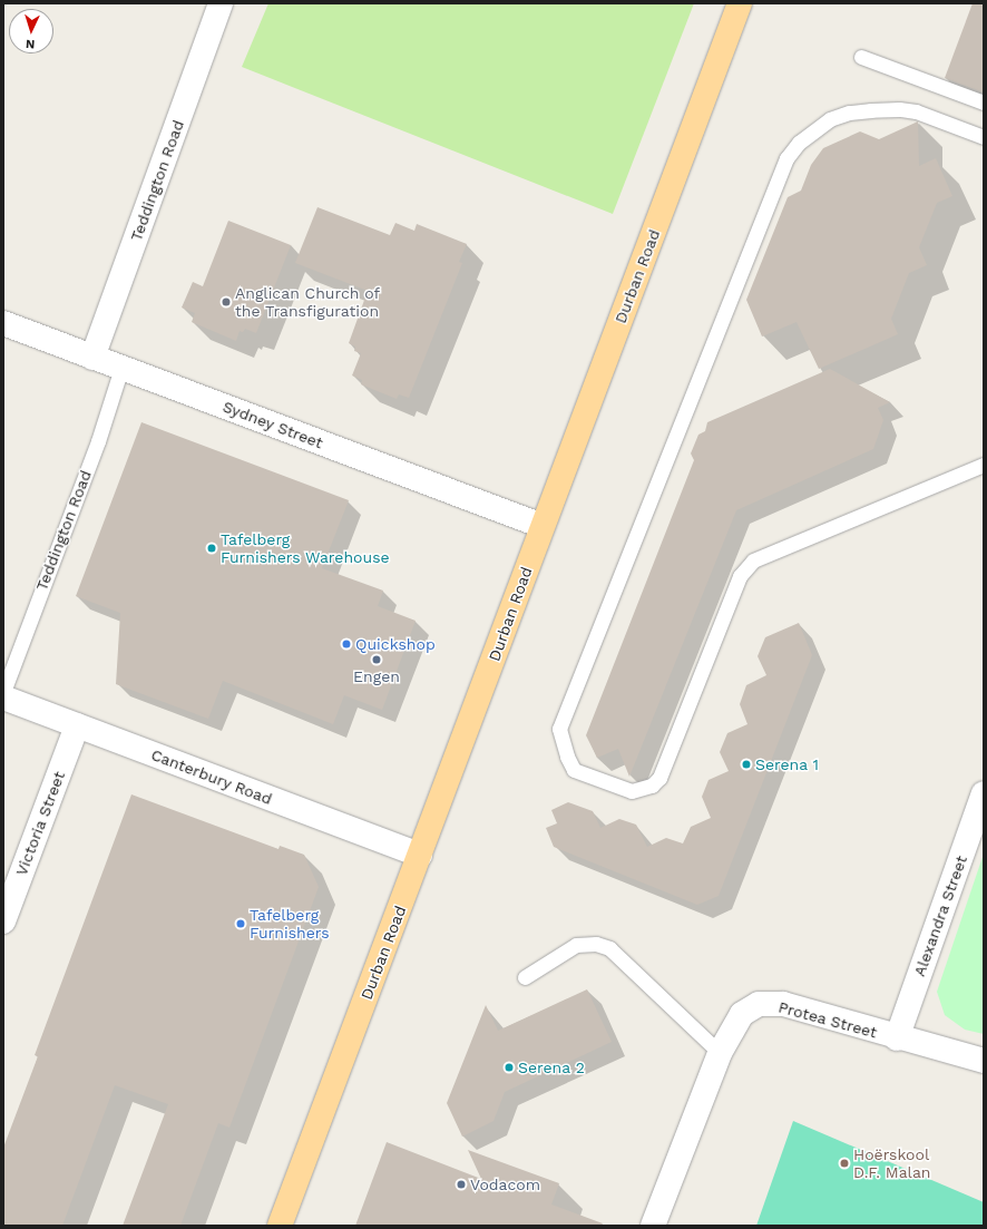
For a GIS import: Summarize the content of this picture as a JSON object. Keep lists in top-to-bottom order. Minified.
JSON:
{"streets":{"main road":["Durban Road"],"street":["Teddington Road","Sydney Street","Canterbury Road","Victoria Street","Alexandra Street","Protea Street"]},"crossings":[["Teddington Road","Sydney Street"],["Durban Road","Sydney Street"],["Durban Road","Canterbury Road"],["Canterbury Road","Victoria Street"],["Alexandra Street","Protea Street"]],"places":["Anglican Church of the Transfiguration","Tafelberg Furnishers Warehouse","Quickshop","Engen","Serena 1","Tafelberg Furnishers","Serena 2","Hoërskool D.F. Malan","Vodacom"],"north":"bottom"}
